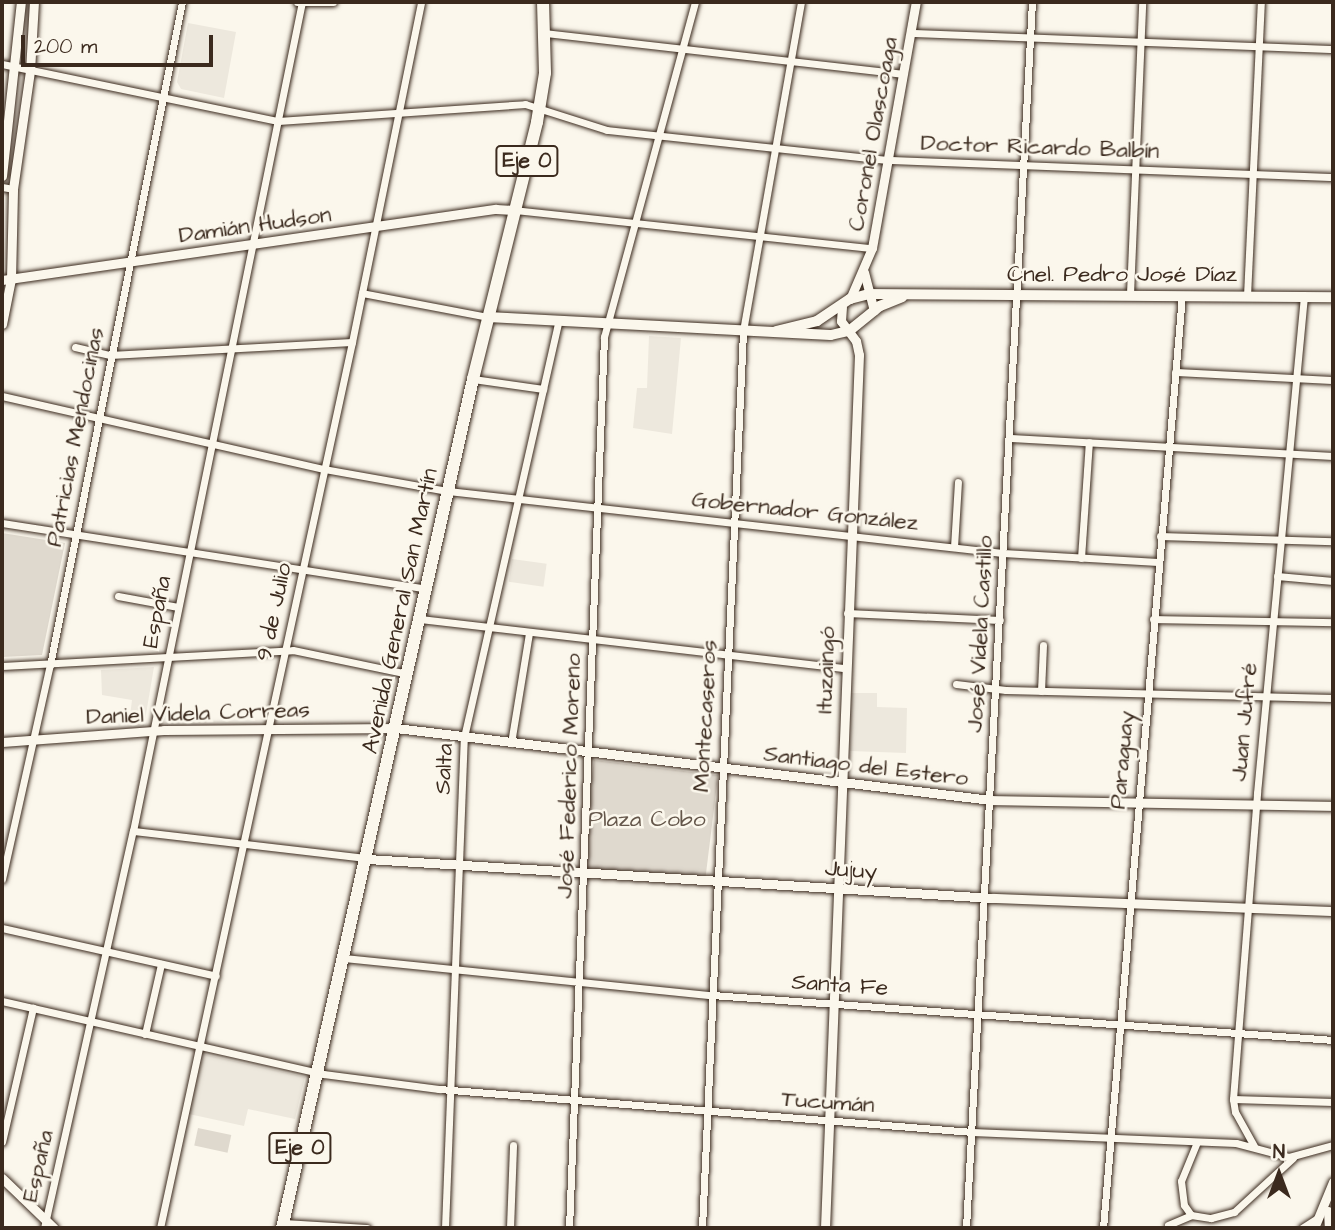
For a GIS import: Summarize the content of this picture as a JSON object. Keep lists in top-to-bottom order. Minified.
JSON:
{"streets":{"main road":["Eje 0","Cnel. Pedro José Díaz","Avenida General San Martín"],"street":["Coronel Olascoaga","Doctor Ricardo Balbín","Damián Hudson","Patricias Mendocinas","Gobernador González","España","9 de Julio","José Videla Castillo","Ituzaingó","Daniel Videla Correas","Montecaseros","Juan Jufré","Paraguay","Santiago del Estero","Salta","José Federico Moreno","Jujuy","Santa Fe","Tucumán"]},"crossings":[["Coronel Olascoaga","Doctor Ricardo Balbín"],["Coronel Olascoaga","Cnel. Pedro José Díaz"],["Coronel Olascoaga","Ituzaingó"],["Doctor Ricardo Balbín","Patricias Mendocinas"],["Doctor Ricardo Balbín","Avenida General San Martín"],["Doctor Ricardo Balbín","España"],["Doctor Ricardo Balbín","9 de Julio"],["Doctor Ricardo Balbín","José Videla Castillo"],["Doctor Ricardo Balbín","Montecaseros"],["Doctor Ricardo Balbín","José Federico Moreno"],["Damián Hudson","Patricias Mendocinas"],["Damián Hudson","Avenida General San Martín"],["Damián Hudson","España"],["Damián Hudson","9 de Julio"],["Cnel. Pedro José Díaz","Avenida General San Martín"],["Cnel. Pedro José Díaz","José Videla Castillo"],["Cnel. Pedro José Díaz","Ituzaingó"],["Cnel. Pedro José Díaz","Montecaseros"],["Cnel. Pedro José Díaz","Juan Jufré"],["Cnel. Pedro José Díaz","Paraguay"],["Cnel. Pedro José Díaz","Salta"],["Cnel. Pedro José Díaz","José Federico Moreno"],["Patricias Mendocinas","Gobernador González"],["Patricias Mendocinas","Daniel Videla Correas"],["Gobernador González","Avenida General San Martín"],["Gobernador González","España"],["Gobernador González","9 de Julio"],["Gobernador González","José Videla Castillo"],["Gobernador González","Ituzaingó"],["Gobernador González","Montecaseros"],["Gobernador González","Paraguay"],["Gobernador González","Salta"],["Gobernador González","José Federico Moreno"],["Avenida General San Martín","Daniel Videla Correas"],["Avenida General San Martín","Santiago del Estero"],["Avenida General San Martín","Jujuy"],["Avenida General San Martín","Santa Fe"],["Avenida General San Martín","Tucumán"],["España","Daniel Videla Correas"],["España","Tucumán"],["9 de Julio","Daniel Videla Correas"],["9 de Julio","Tucumán"],["José Videla Castillo","Santiago del Estero"],["José Videla Castillo","Jujuy"],["José Videla Castillo","Santa Fe"],["José Videla Castillo","Tucumán"],["Ituzaingó","Santiago del Estero"],["Ituzaingó","Jujuy"],["Ituzaingó","Santa Fe"],["Ituzaingó","Tucumán"],["Daniel Videla Correas","Santiago del Estero"],["Montecaseros","Santiago del Estero"],["Montecaseros","Jujuy"],["Montecaseros","Santa Fe"],["Montecaseros","Tucumán"],["Juan Jufré","Santiago del Estero"],["Juan Jufré","Jujuy"],["Juan Jufré","Santa Fe"],["Juan Jufré","Tucumán"],["Paraguay","Santiago del Estero"],["Paraguay","Jujuy"],["Paraguay","Santa Fe"],["Paraguay","Tucumán"],["Santiago del Estero","Salta"],["Santiago del Estero","José Federico Moreno"],["Salta","Jujuy"],["Salta","Santa Fe"],["Salta","Tucumán"],["José Federico Moreno","Jujuy"],["José Federico Moreno","Santa Fe"],["José Federico Moreno","Tucumán"]],"parks":["Plaza Cobo"],"scale_bar":"200 m","north":"top"}
